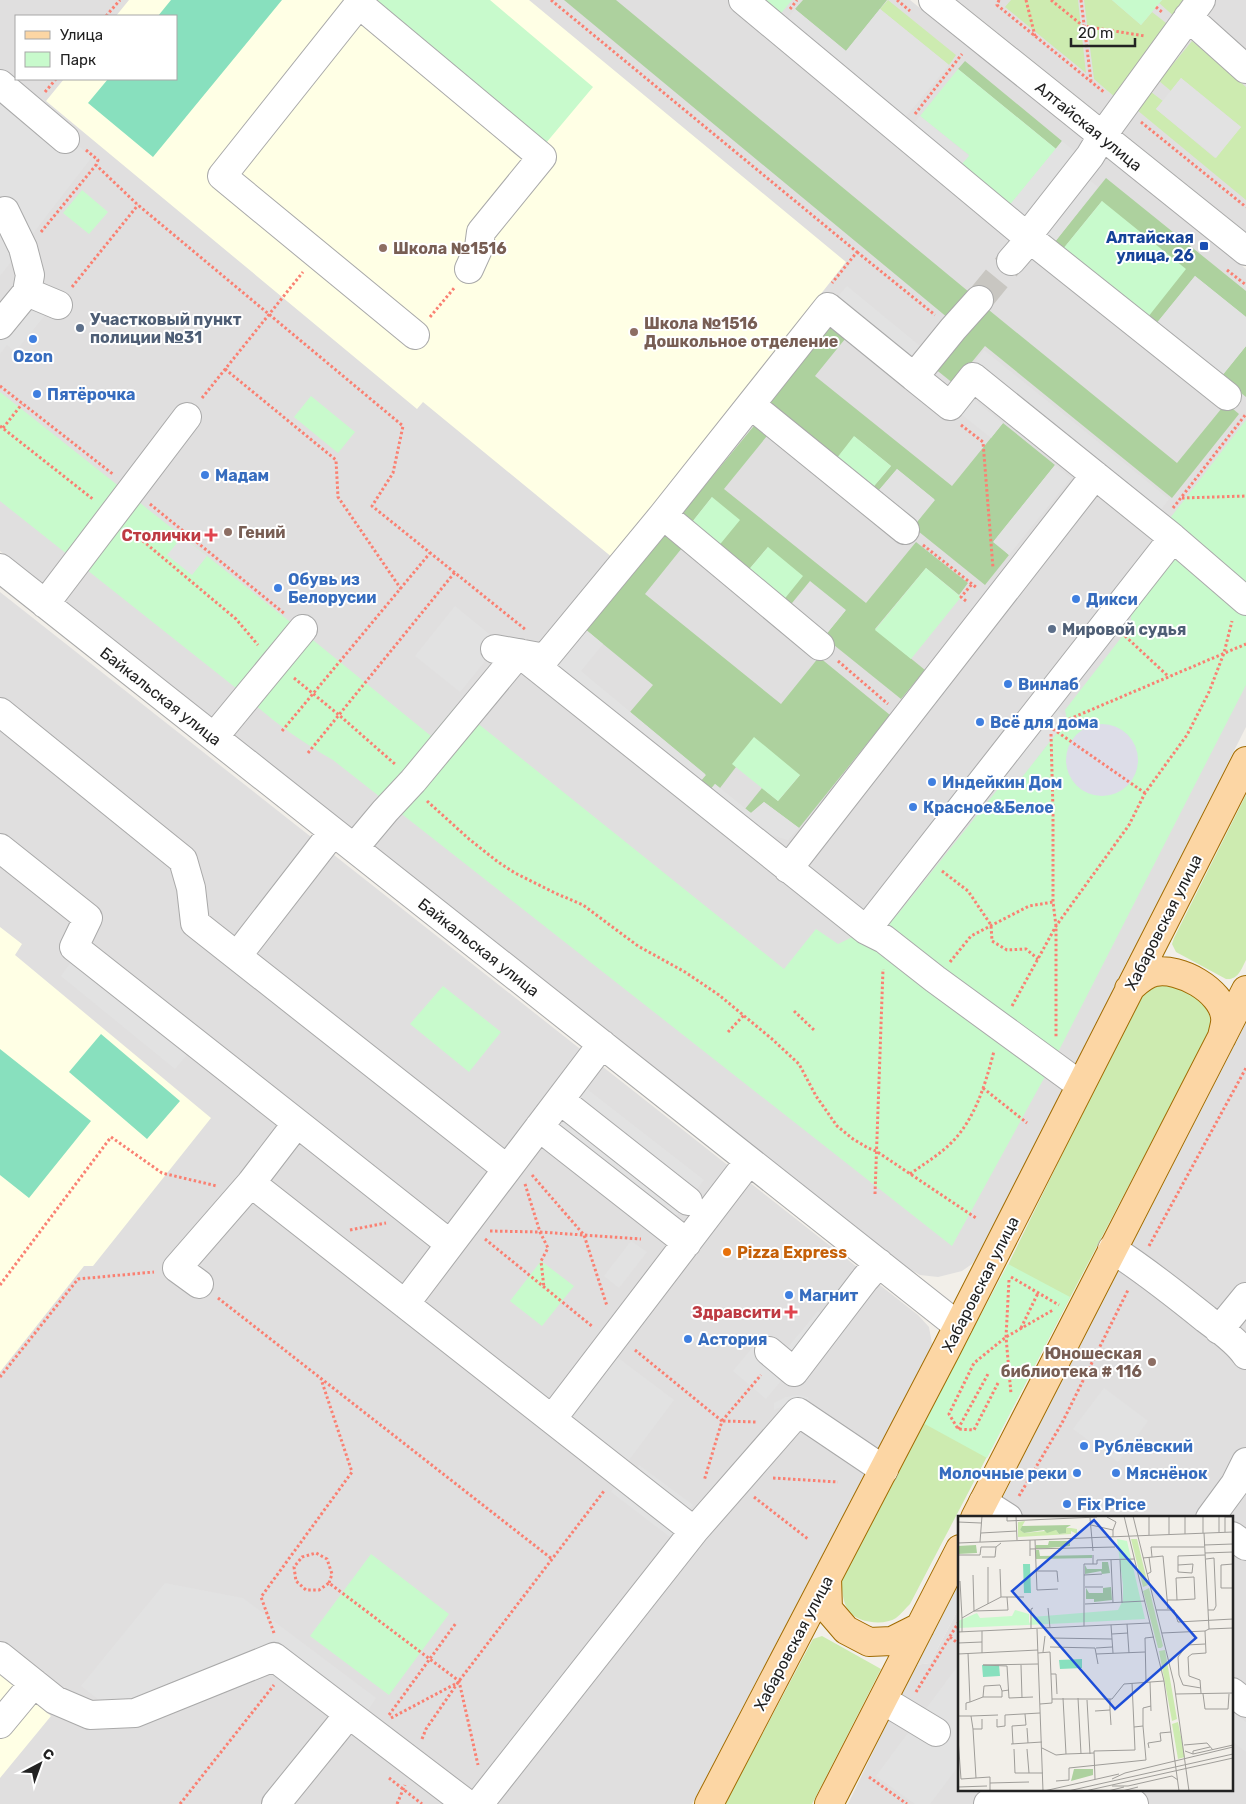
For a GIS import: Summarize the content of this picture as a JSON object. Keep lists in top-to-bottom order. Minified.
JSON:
{"streets":{"main road":["Хабаровская улица"],"street":["Алтайская улица","Байкальская улица"]},"crossings":[["Байкальская улица","Хабаровская улица"]],"places":{"transit":["Алтайская улица, 26"],"other":["Школа №1516","Участковый пункт полиции №31","Школа №1516 Дошкольное отделение","Ozon","Пятёрочка","Мадам","Гений","Обувь из Белорусии","Дикси","Мировой судья","Винлаб","Всё для дома","Индейкин Дом","Красное&Белое","Pizza Express","Магнит","Астория","Юношеская библиотека # 116","Рублёвский","Молочные реки","Мяснёнок","Fix Price"],"health":["Столички","Здравсити"]},"legend":["Улица","Парк"],"scale_bar":"20 m","north":"top right"}
